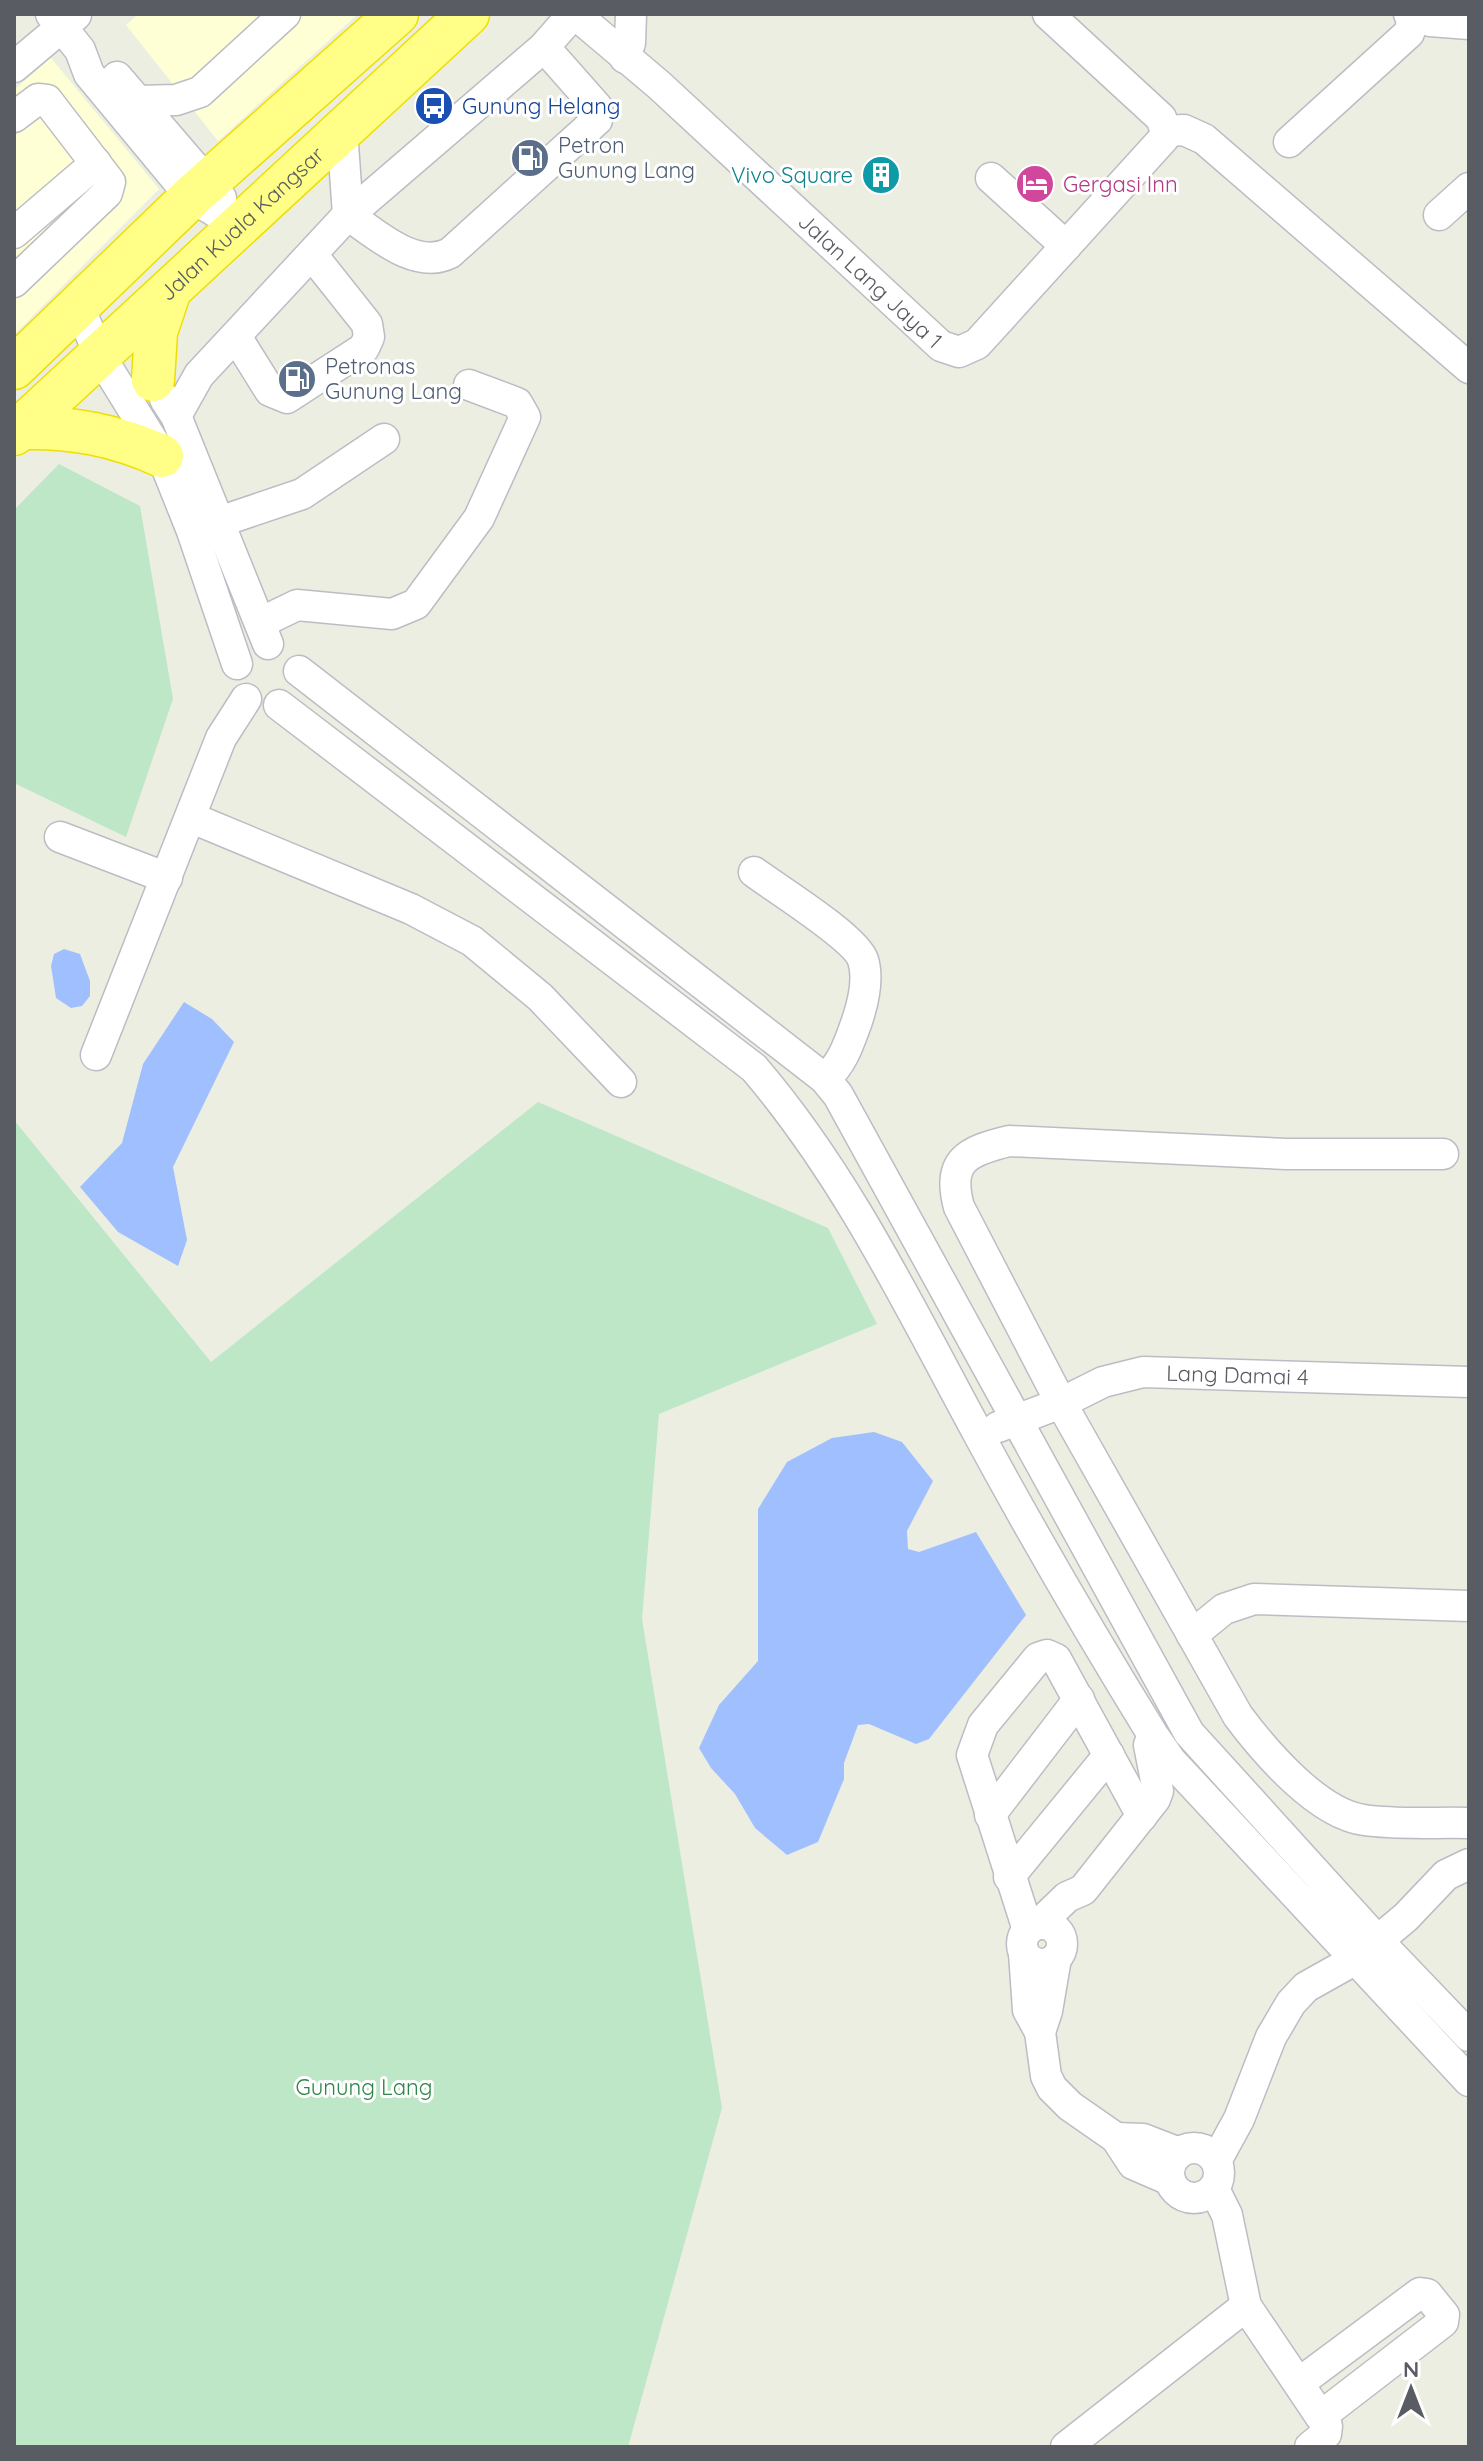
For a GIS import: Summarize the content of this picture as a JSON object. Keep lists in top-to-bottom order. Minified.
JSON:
{"streets":{"highway":["Jalan Kuala Kangsar"],"street":["Jalan Lang Jaya 1","Lang Damai 4"]},"parks":["Gunung Lang"],"places":{"bus stop":["Gunung Helang"],"fuel station":["Petron Gunung Lang","Petronas Gunung Lang"],"building":["Vivo Square"],"hotel":["Gergasi Inn"]},"north":"top"}
